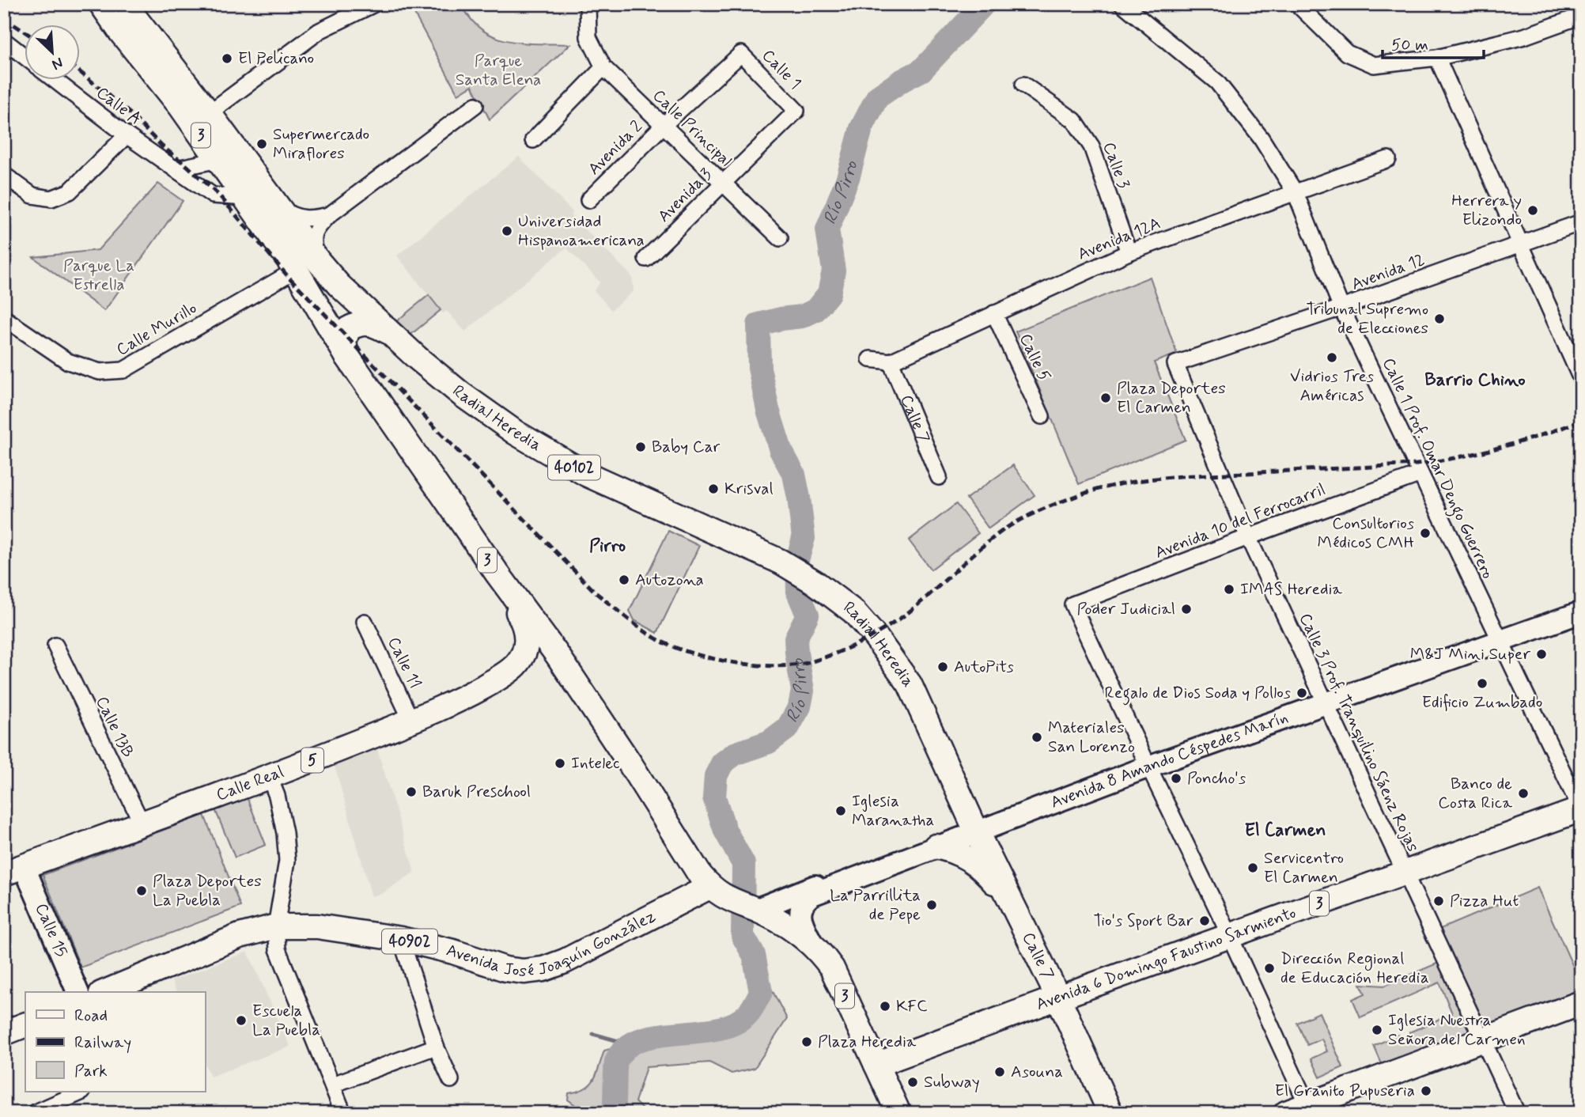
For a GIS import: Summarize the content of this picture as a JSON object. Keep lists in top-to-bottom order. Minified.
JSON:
{"streets":{"main road":["3","Radial Heredia","Calle 7","40102","5","Calle Real","Avenida José Joaquín González","40902","Avenida 6 Domingo Faustino Sarmiento"],"street":["Calle 1","Calle A","Calle Principal","Avenida 2","Calle 3","Avenida 3","Avenida 12A","Avenida 12","Calle Murillo","Calle 5","Calle 1 Prof. Omar Dengo Guerrero","Avenida 10 del Ferrocarril","Calle 11","Calle 13B","Calle 3 Prof. Tranquilino Sáenz Rojas","Avenida 8 Amando Céspedes Marín","Calle 15"]},"crossings":[["Calle 1","Avenida 2"],["Calle 1","Avenida 3"],["Calle A","Radial Heredia"],["Calle Principal","Avenida 2"],["Calle Principal","Avenida 3"],["3","Radial Heredia"],["3","Avenida 8 Amando Céspedes Marín"],["3","Avenida José Joaquín González"],["3","Avenida 6 Domingo Faustino Sarmiento"],["Calle 3","Avenida 12A"],["Avenida 12A","Calle 5"],["Avenida 12A","Calle 7"],["Avenida 12A","Calle 1 Prof. Omar Dengo Guerrero"],["Avenida 12","Calle 1 Prof. Omar Dengo Guerrero"],["Avenida 12","Calle 3 Prof. Tranquilino Sáenz Rojas"],["Calle Murillo","Radial Heredia"],["Radial Heredia","Calle 7"],["Radial Heredia","Avenida 8 Amando Céspedes Marín"],["Radial Heredia","Calle Real"],["Radial Heredia","Avenida José Joaquín González"],["Calle 7","Avenida 8 Amando Céspedes Marín"],["Calle 7","Avenida 6 Domingo Faustino Sarmiento"],["Calle 1 Prof. Omar Dengo Guerrero","Avenida 10 del Ferrocarril"],["Calle 1 Prof. Omar Dengo Guerrero","Avenida 8 Amando Céspedes Marín"],["Calle 1 Prof. Omar Dengo Guerrero","Avenida 6 Domingo Faustino Sarmiento"],["Avenida 10 del Ferrocarril","Calle 3 Prof. Tranquilino Sáenz Rojas"],["Avenida 10 del Ferrocarril","Avenida 8 Amando Céspedes Marín"],["Calle 11","Calle Real"],["Calle 13B","Calle Real"],["Calle 3 Prof. Tranquilino Sáenz Rojas","Avenida 8 Amando Céspedes Marín"],["Calle 3 Prof. Tranquilino Sáenz Rojas","Avenida 6 Domingo Faustino Sarmiento"],["Calle Real","Calle 15"]],"districts":["Barrio Chino","Pirro","El Carmen"],"water":["Río Pirro"],"parks":["Parque Santa Elena","Parque La Estrella"],"places":["El Pelicano","Supermercado Miraflores","Herrera y Elizondo","Universidad Hispanoamericana","Tribunal Supremo de Elecciones","Vidrios Tres Américas","Plaza Deportes El Carmen","Baby Car","Krisval","Consultorios Médicos CMH","Autozona","IMAS Heredia","Poder Judicial","M&J Mini Super","AutoPits","Edificio Zumbado","Regalo de Dios Soda y Pollos","Materiales San Lorenzo","Intelec","Poncho's","Baruk Preschool","Banco de Costa Rica","Iglesia Maranatha","Servicentro El Carmen","Plaza Deportes La Puebla","Pizza Hut","La Parrillita de Pepe","Tio's Sport Bar","Dirección Regional de Educación Heredia","KFC","Escuela La Puebla","Iglesia Nuestra Señora del Carmen","Plaza Heredia","Asouna","Subway","El Granito Pupuseria"],"legend":["Road","Railway","Park"],"scale_bar":"50 m","north":"bottom right"}
